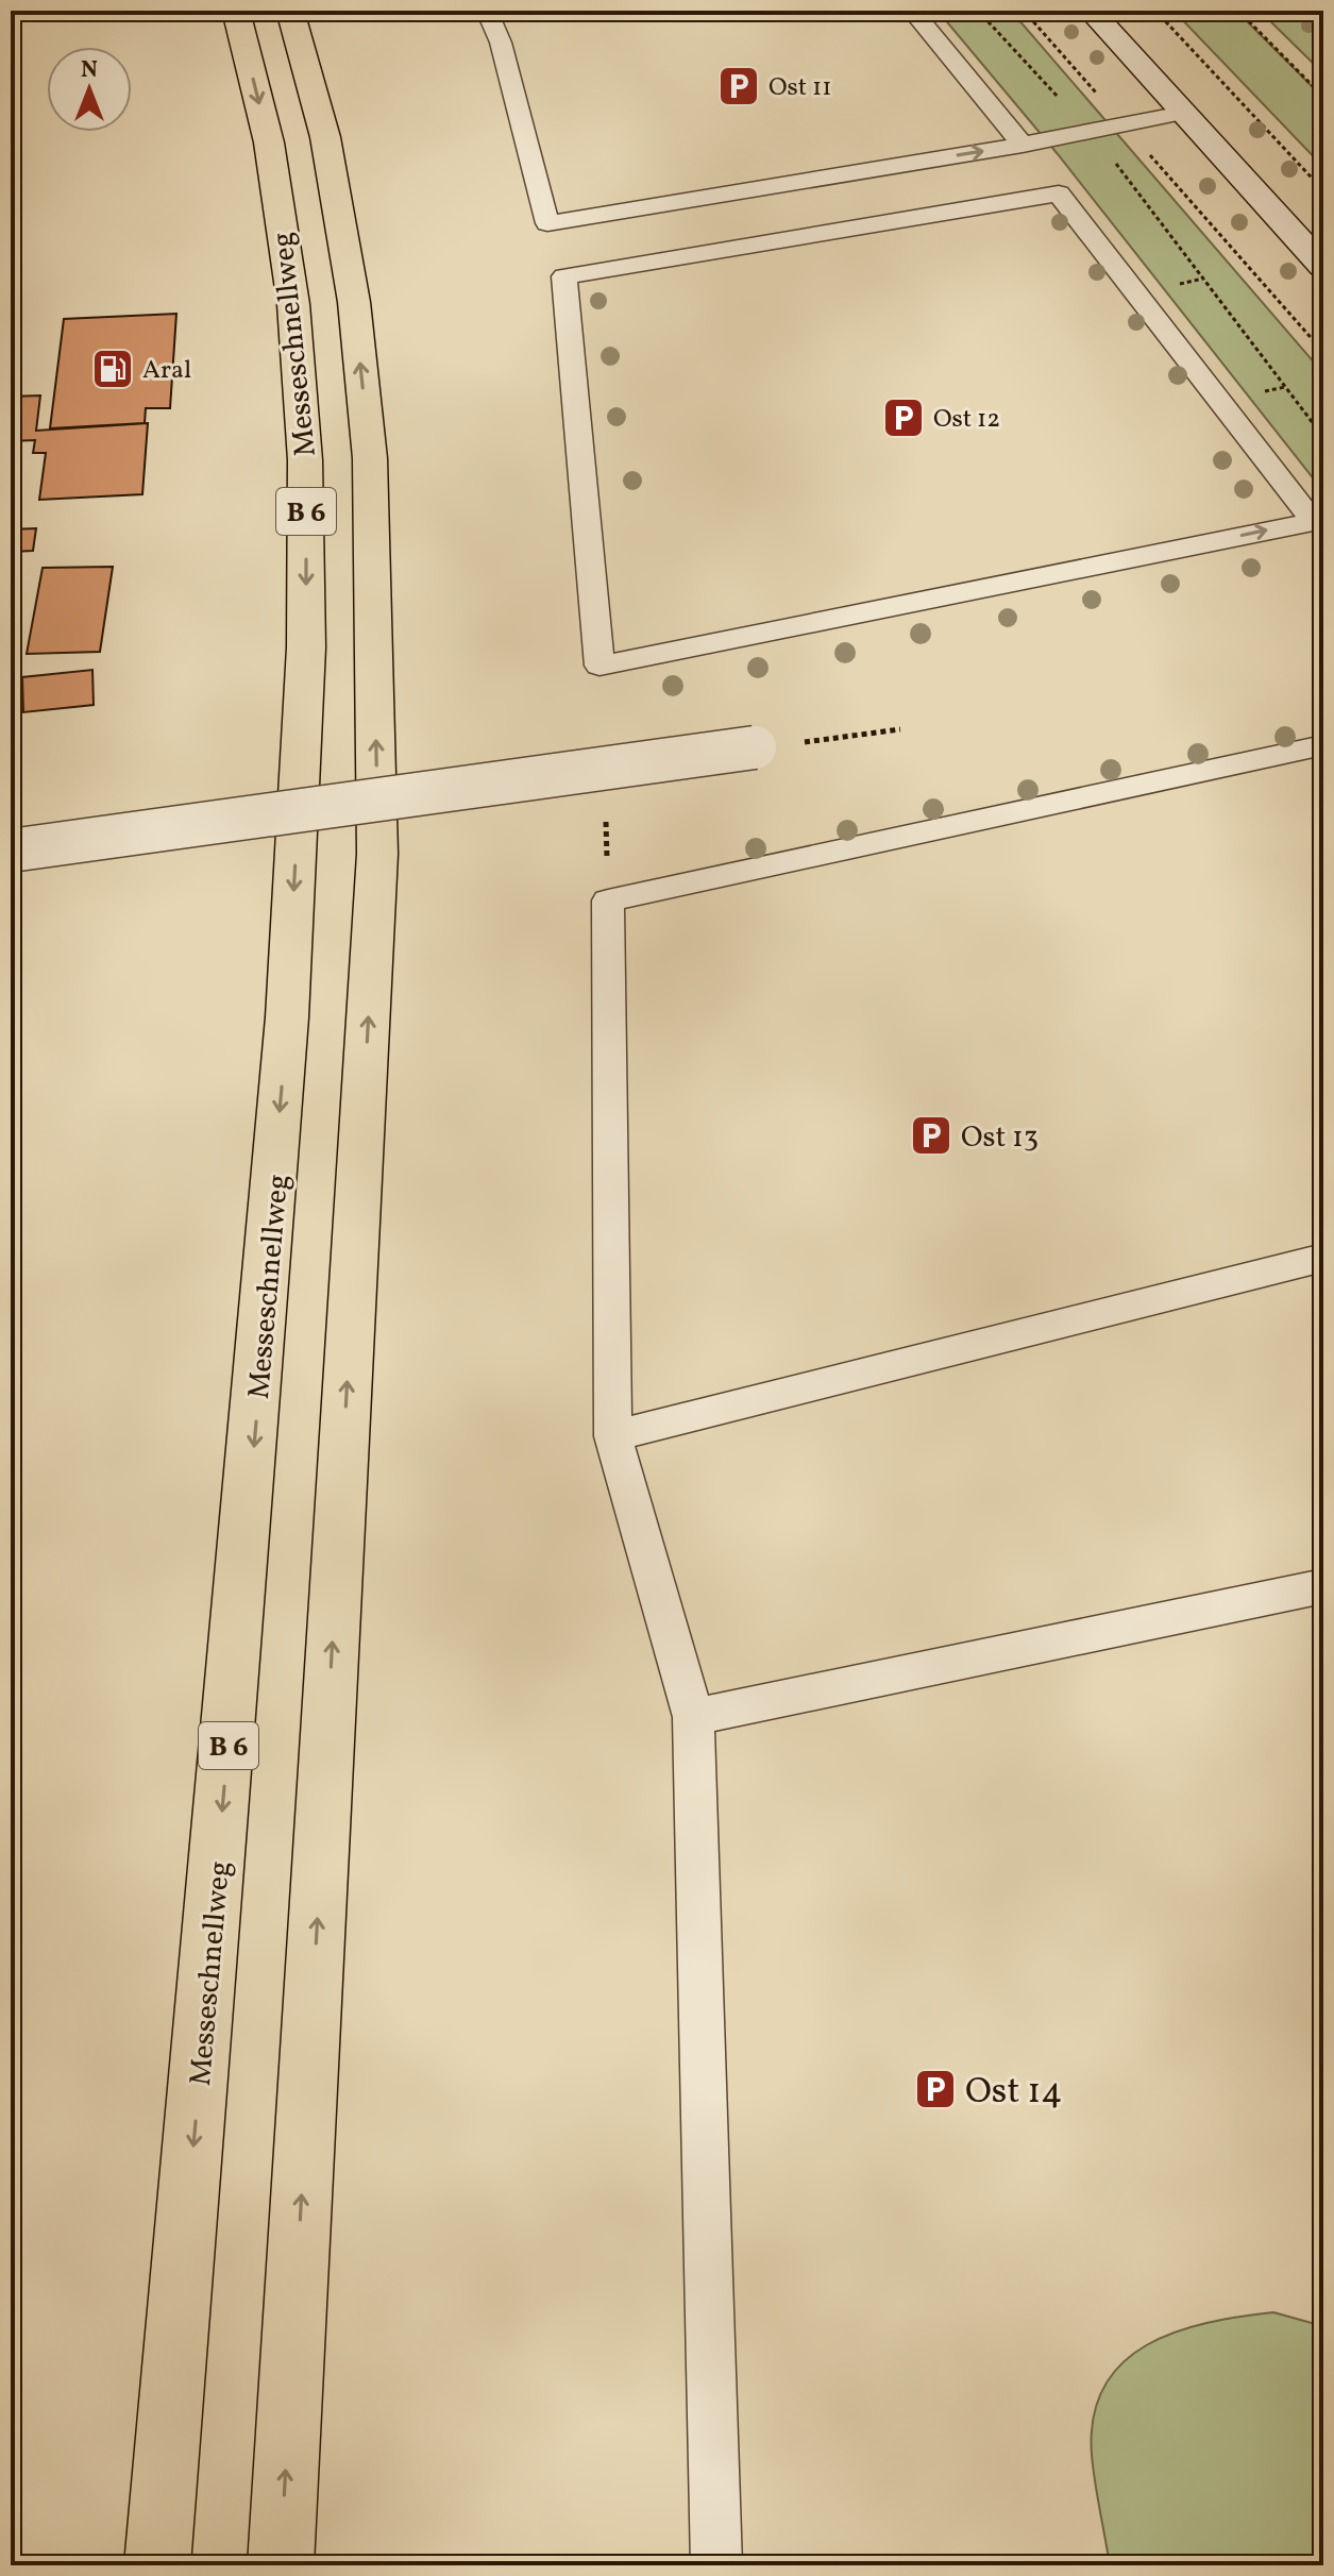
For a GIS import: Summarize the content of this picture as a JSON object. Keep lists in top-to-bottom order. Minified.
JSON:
{"streets":{"highway":["Messeschnellweg","B 6"]},"places":{"parking":["Ost 11","Ost 12","Ost 13","Ost 14"],"fuel station":["Aral"]},"north":"top"}
